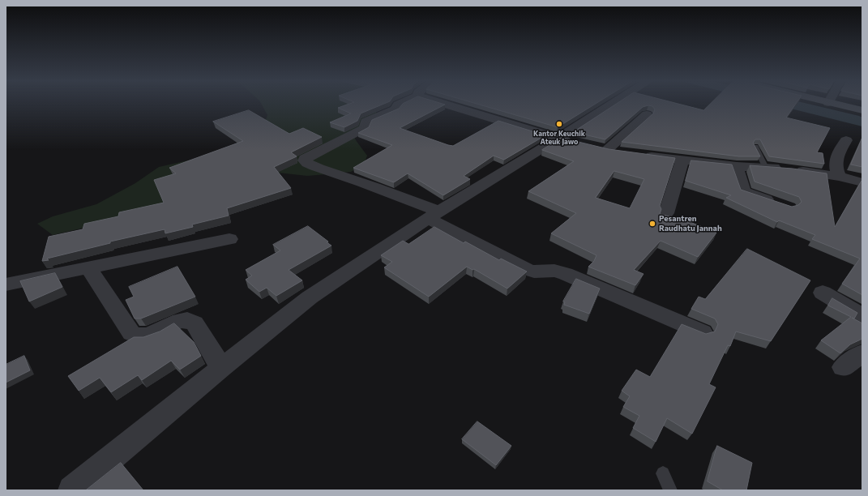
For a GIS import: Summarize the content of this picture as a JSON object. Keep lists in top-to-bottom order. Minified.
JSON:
{"places":["Kantor Keuchik Ateuk Jawo","Pesantren Raudhatu Jannah"]}
